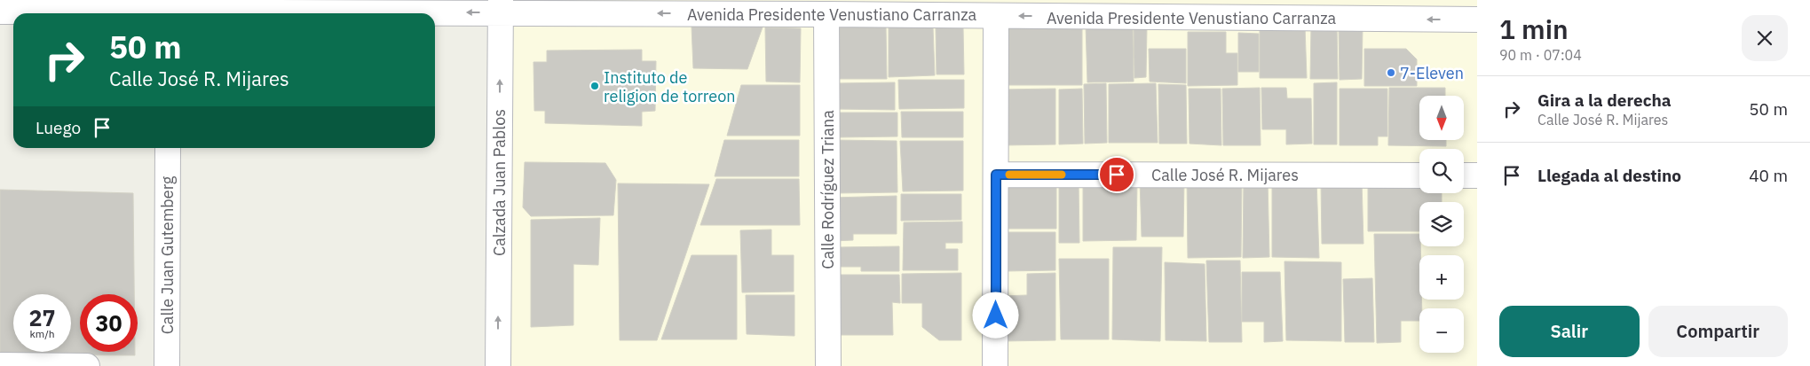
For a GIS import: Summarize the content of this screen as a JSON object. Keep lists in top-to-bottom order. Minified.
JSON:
{"streets":{"street":["Avenida Presidente Venustiano Carranza","Calle José R. Mijares","Calzada Juan Pablos","Calle Rodríguez Triana","Calle Juan Gutemberg"]},"crossings":[["Avenida Presidente Venustiano Carranza","Calzada Juan Pablos"],["Avenida Presidente Venustiano Carranza","Calle Rodríguez Triana"]],"one_way":["Avenida Presidente Venustiano Carranza","Calzada Juan Pablos"],"places":["7-Eleven","Instituto de religion de torreon"],"north":"bottom","page":{"heading":["1 min","90 m · 07:04"],"turn":["50 m","Calle José R. Mijares"],"list":[{"name":"Gira a la derecha","note":"Calle José R. Mijares","value":"50 m"},{"name":"Llegada al destino","value":"40 m"}],"map_buttons":["+","−"],"then":"Luego","speed":"27 km/h","limit":"30","buttons":["Salir","Compartir"]}}
